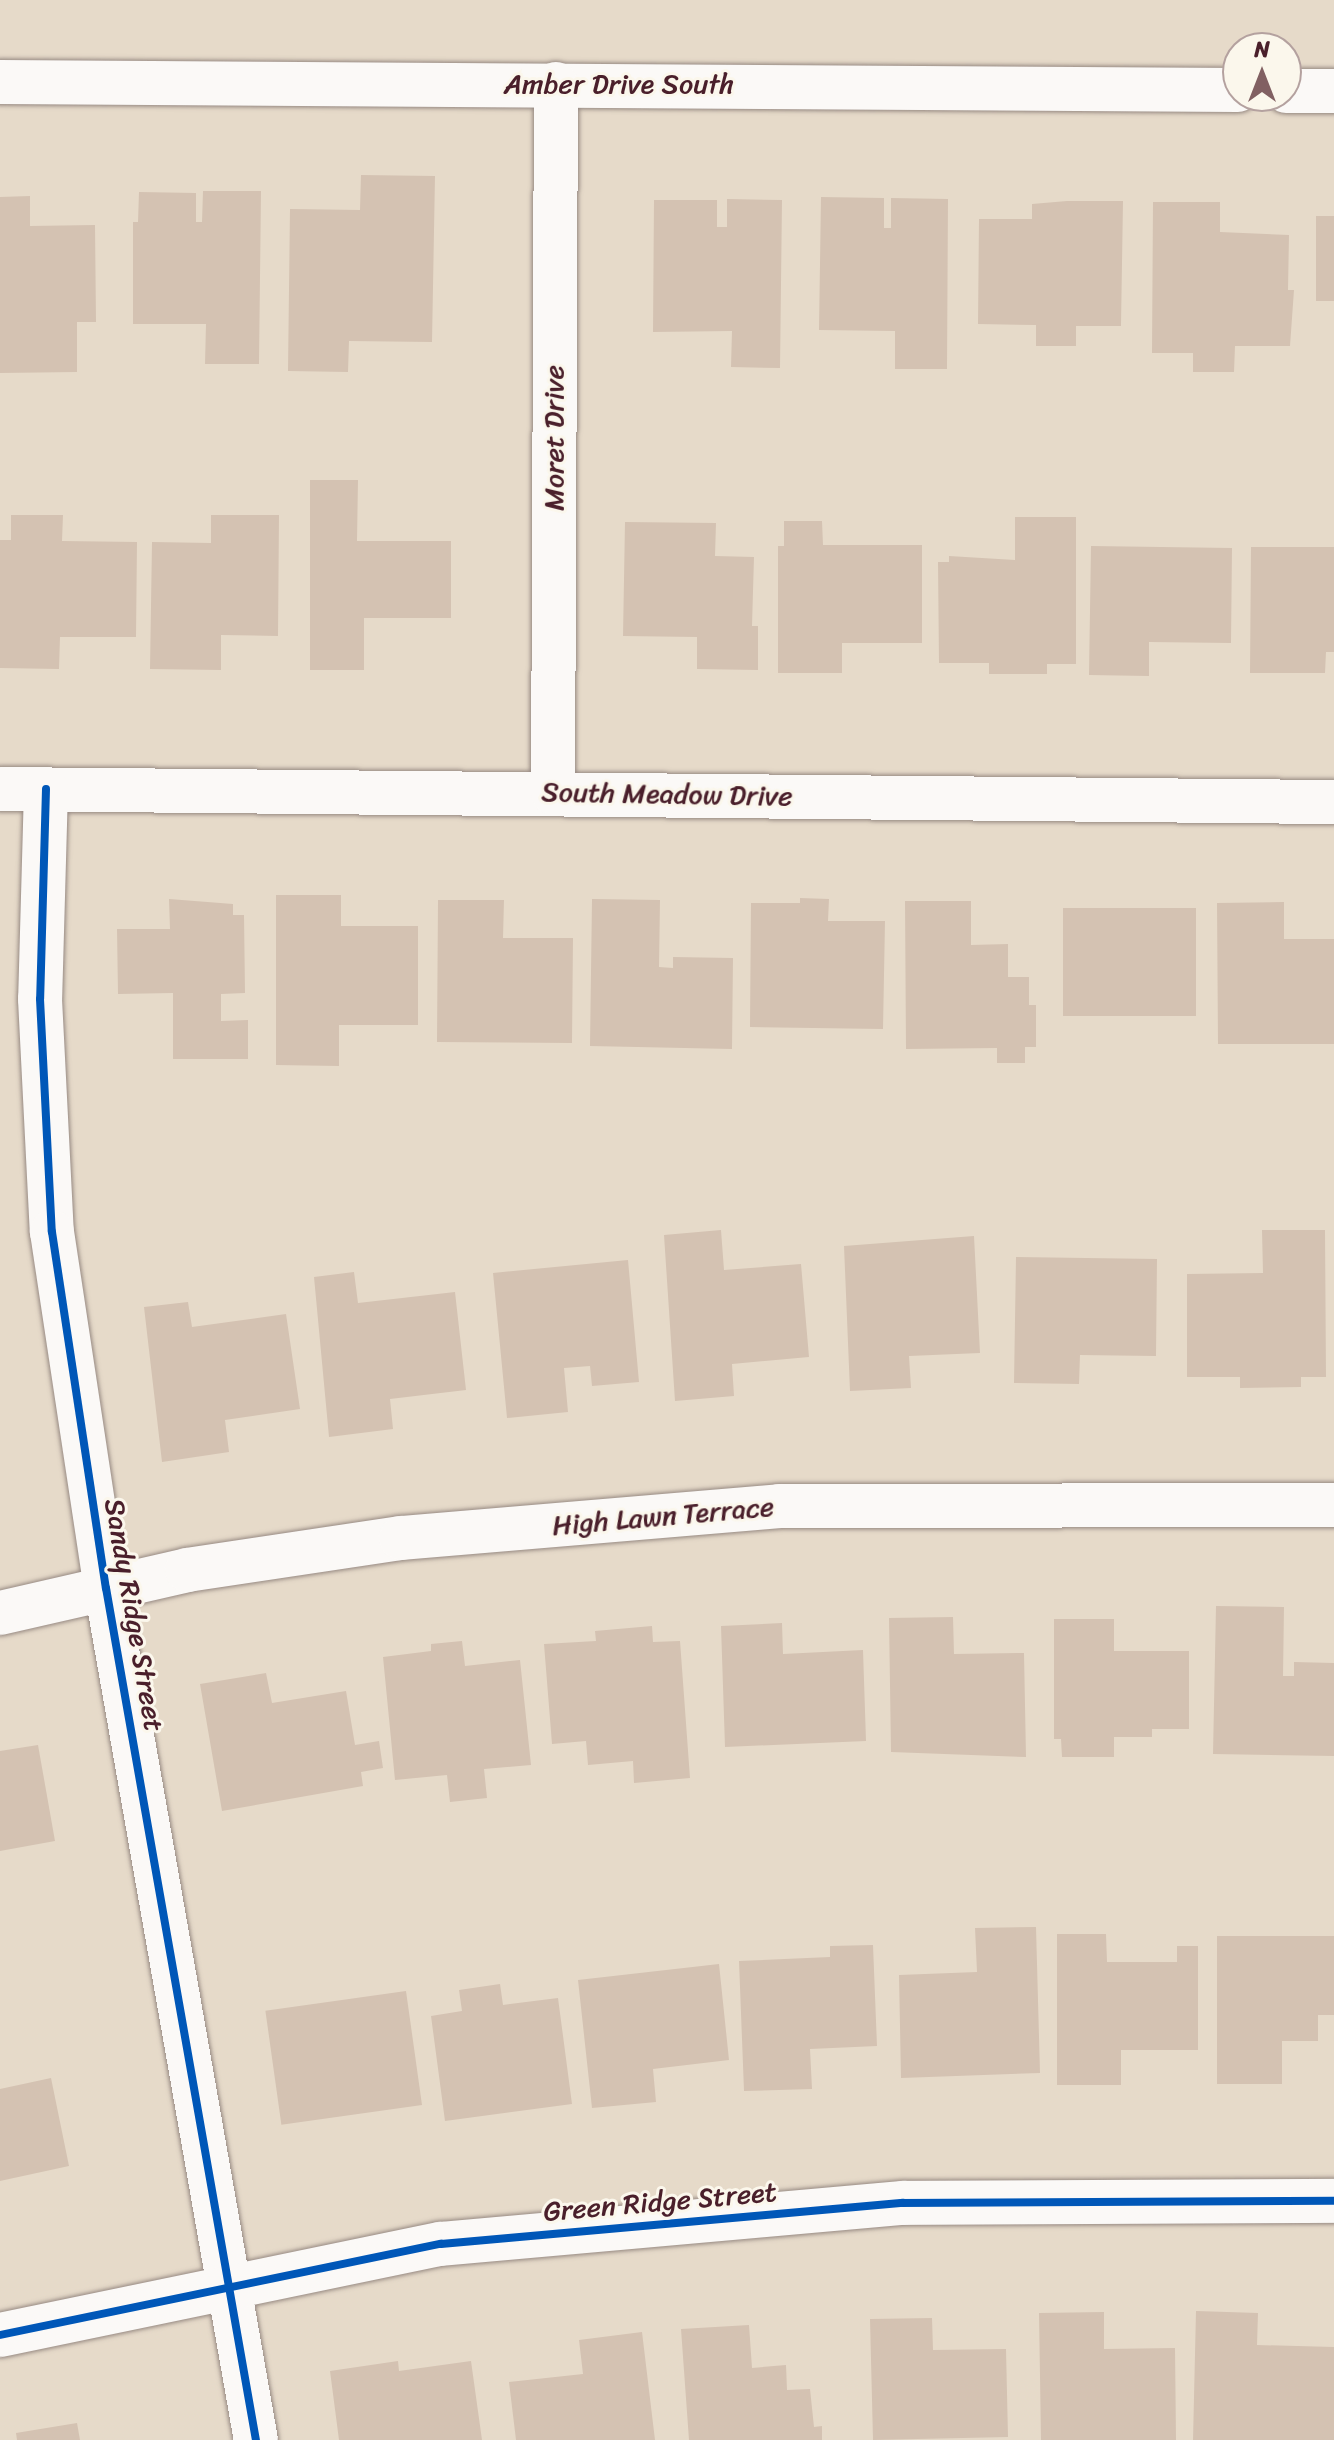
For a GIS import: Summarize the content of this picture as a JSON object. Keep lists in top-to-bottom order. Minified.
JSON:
{"streets":{"street":["Amber Drive South","Moret Drive","South Meadow Drive","High Lawn Terrace","Sandy Ridge Street","Green Ridge Street"]},"crossings":[["Amber Drive South","Moret Drive"],["Moret Drive","South Meadow Drive"],["South Meadow Drive","Sandy Ridge Street"],["High Lawn Terrace","Sandy Ridge Street"],["Sandy Ridge Street","Green Ridge Street"]],"north":"top"}
